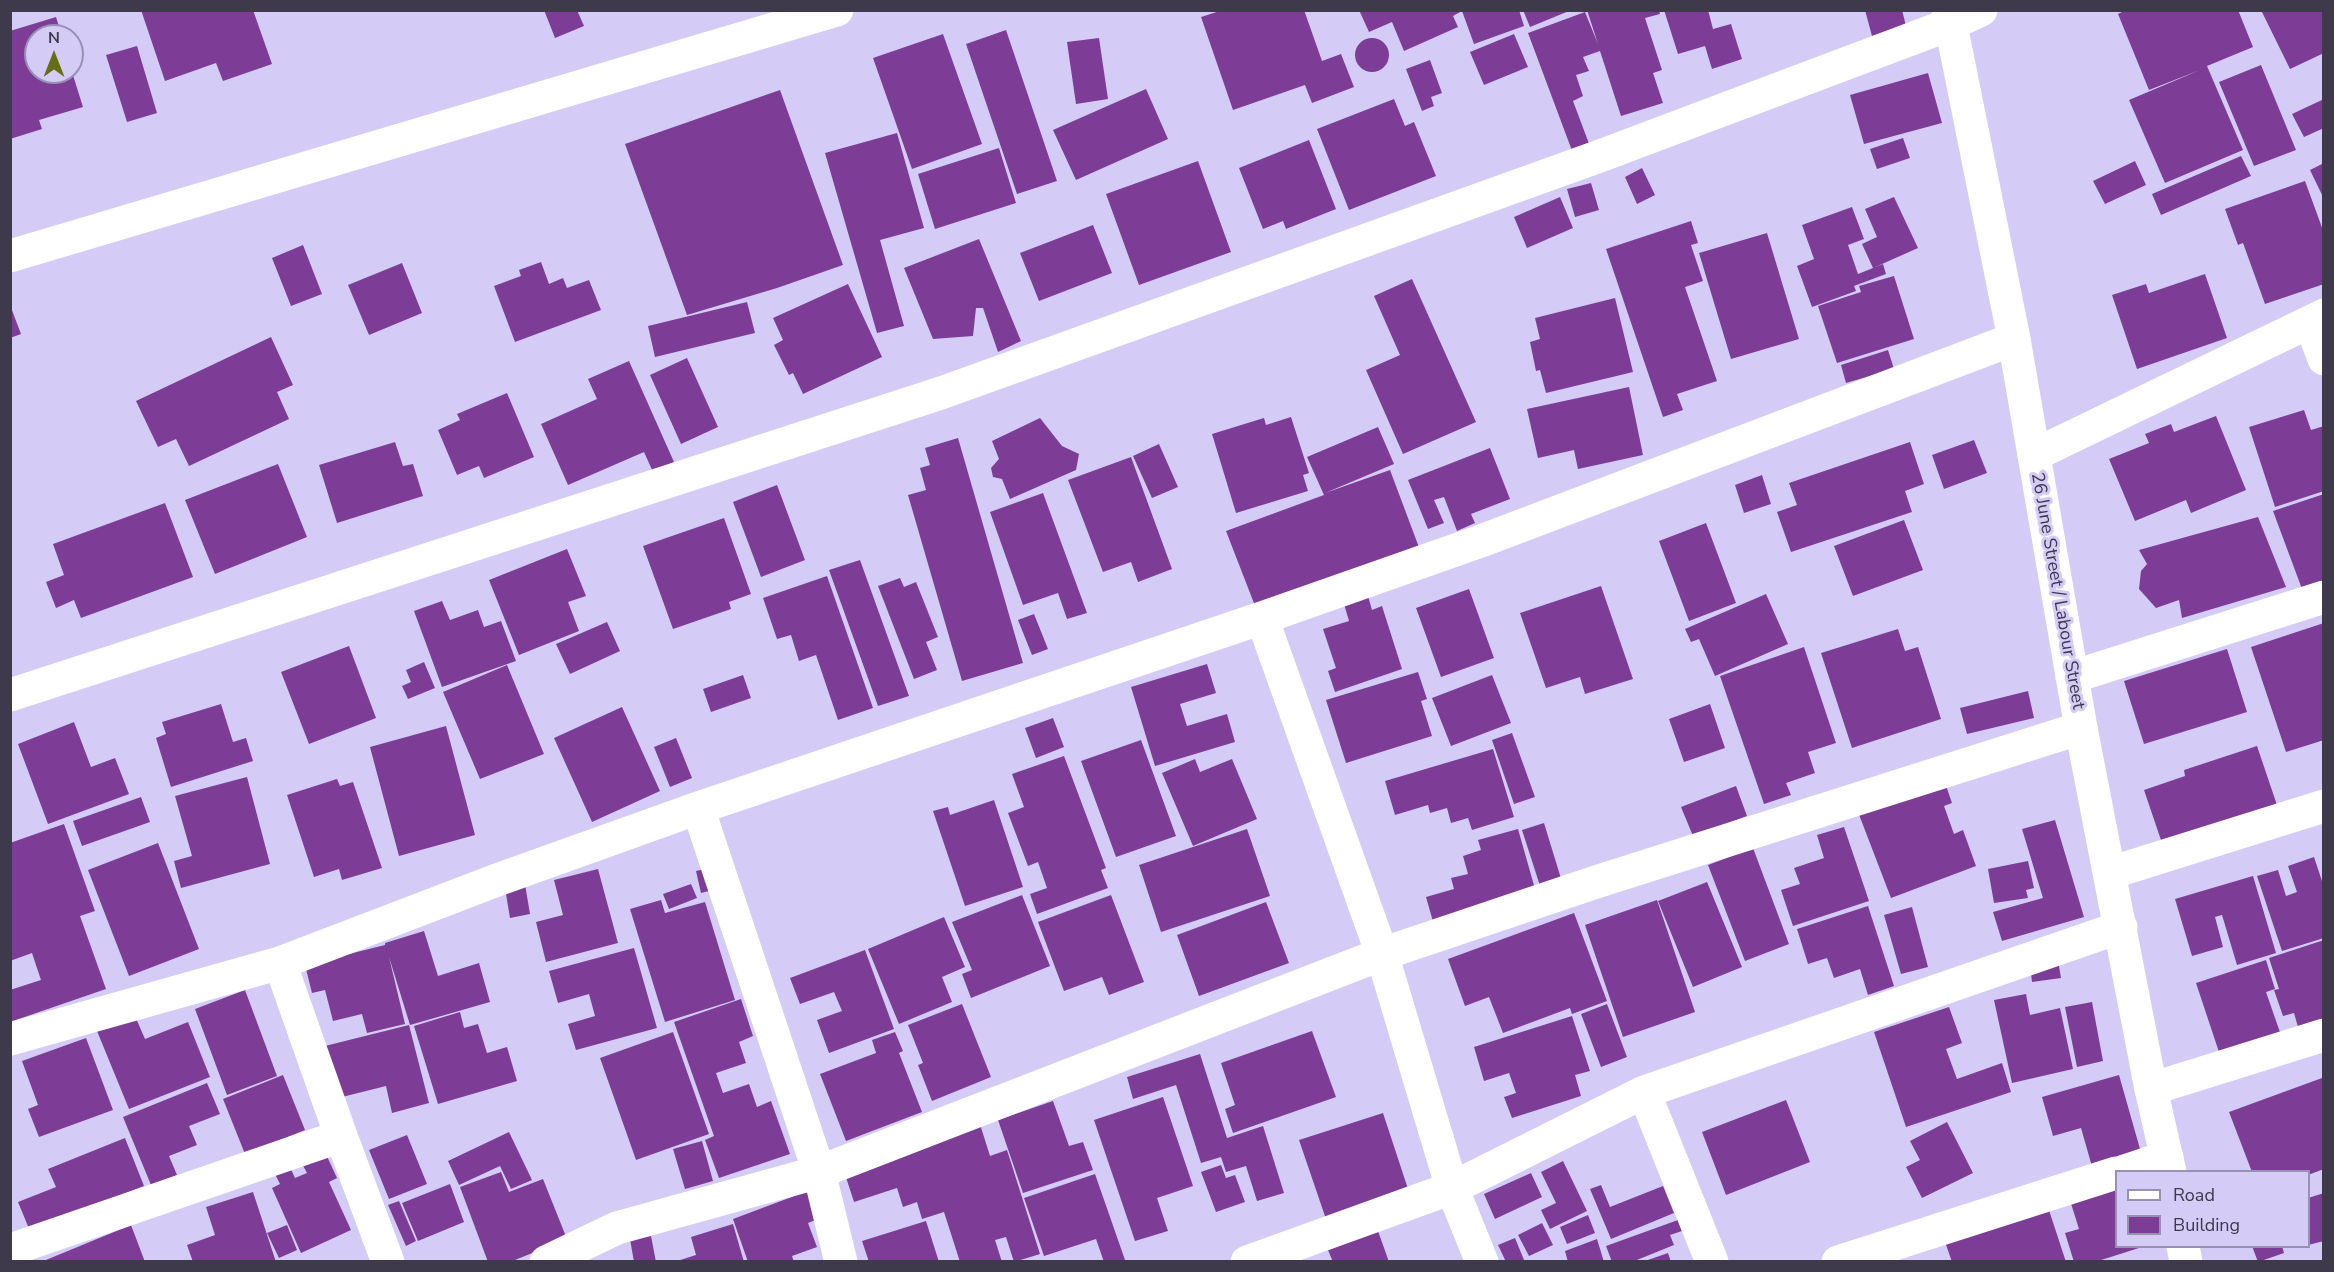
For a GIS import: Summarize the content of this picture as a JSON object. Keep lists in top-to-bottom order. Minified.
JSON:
{"streets":{"street":["26 June Street / Labour Street"]},"legend":["Road","Building"],"north":"top"}
